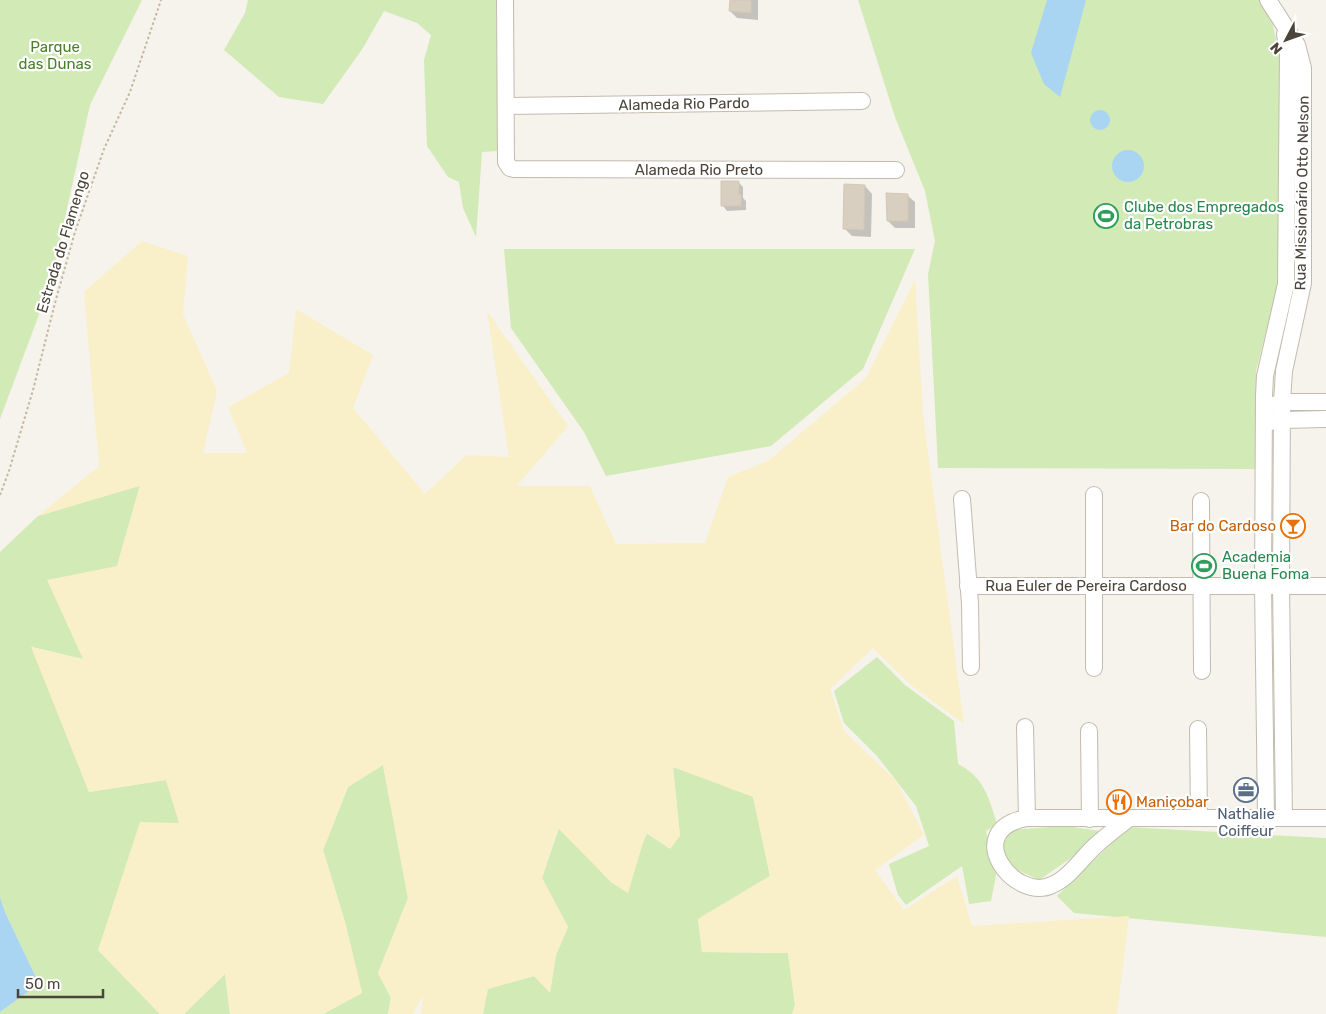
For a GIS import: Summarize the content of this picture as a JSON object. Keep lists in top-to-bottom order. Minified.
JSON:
{"streets":{"street":["Alameda Rio Pardo","Alameda Rio Preto","Rua Missionário Otto Nelson","Rua Euler de Pereira Cardoso"],"path":["Estrada do Flamengo"]},"crossings":[["Alameda Rio Pardo","Alameda Rio Preto"],["Rua Missionário Otto Nelson","Rua Euler de Pereira Cardoso"]],"parks":["Parque das Dunas"],"places":{"sports":["Clube dos Empregados da Petrobras","Academia Buena Foma"],"bar":["Bar do Cardoso"],"office":["Nathalie Coiffeur"],"restaurant":["Maniçobar"]},"scale_bar":"50 m","north":"bottom left"}
